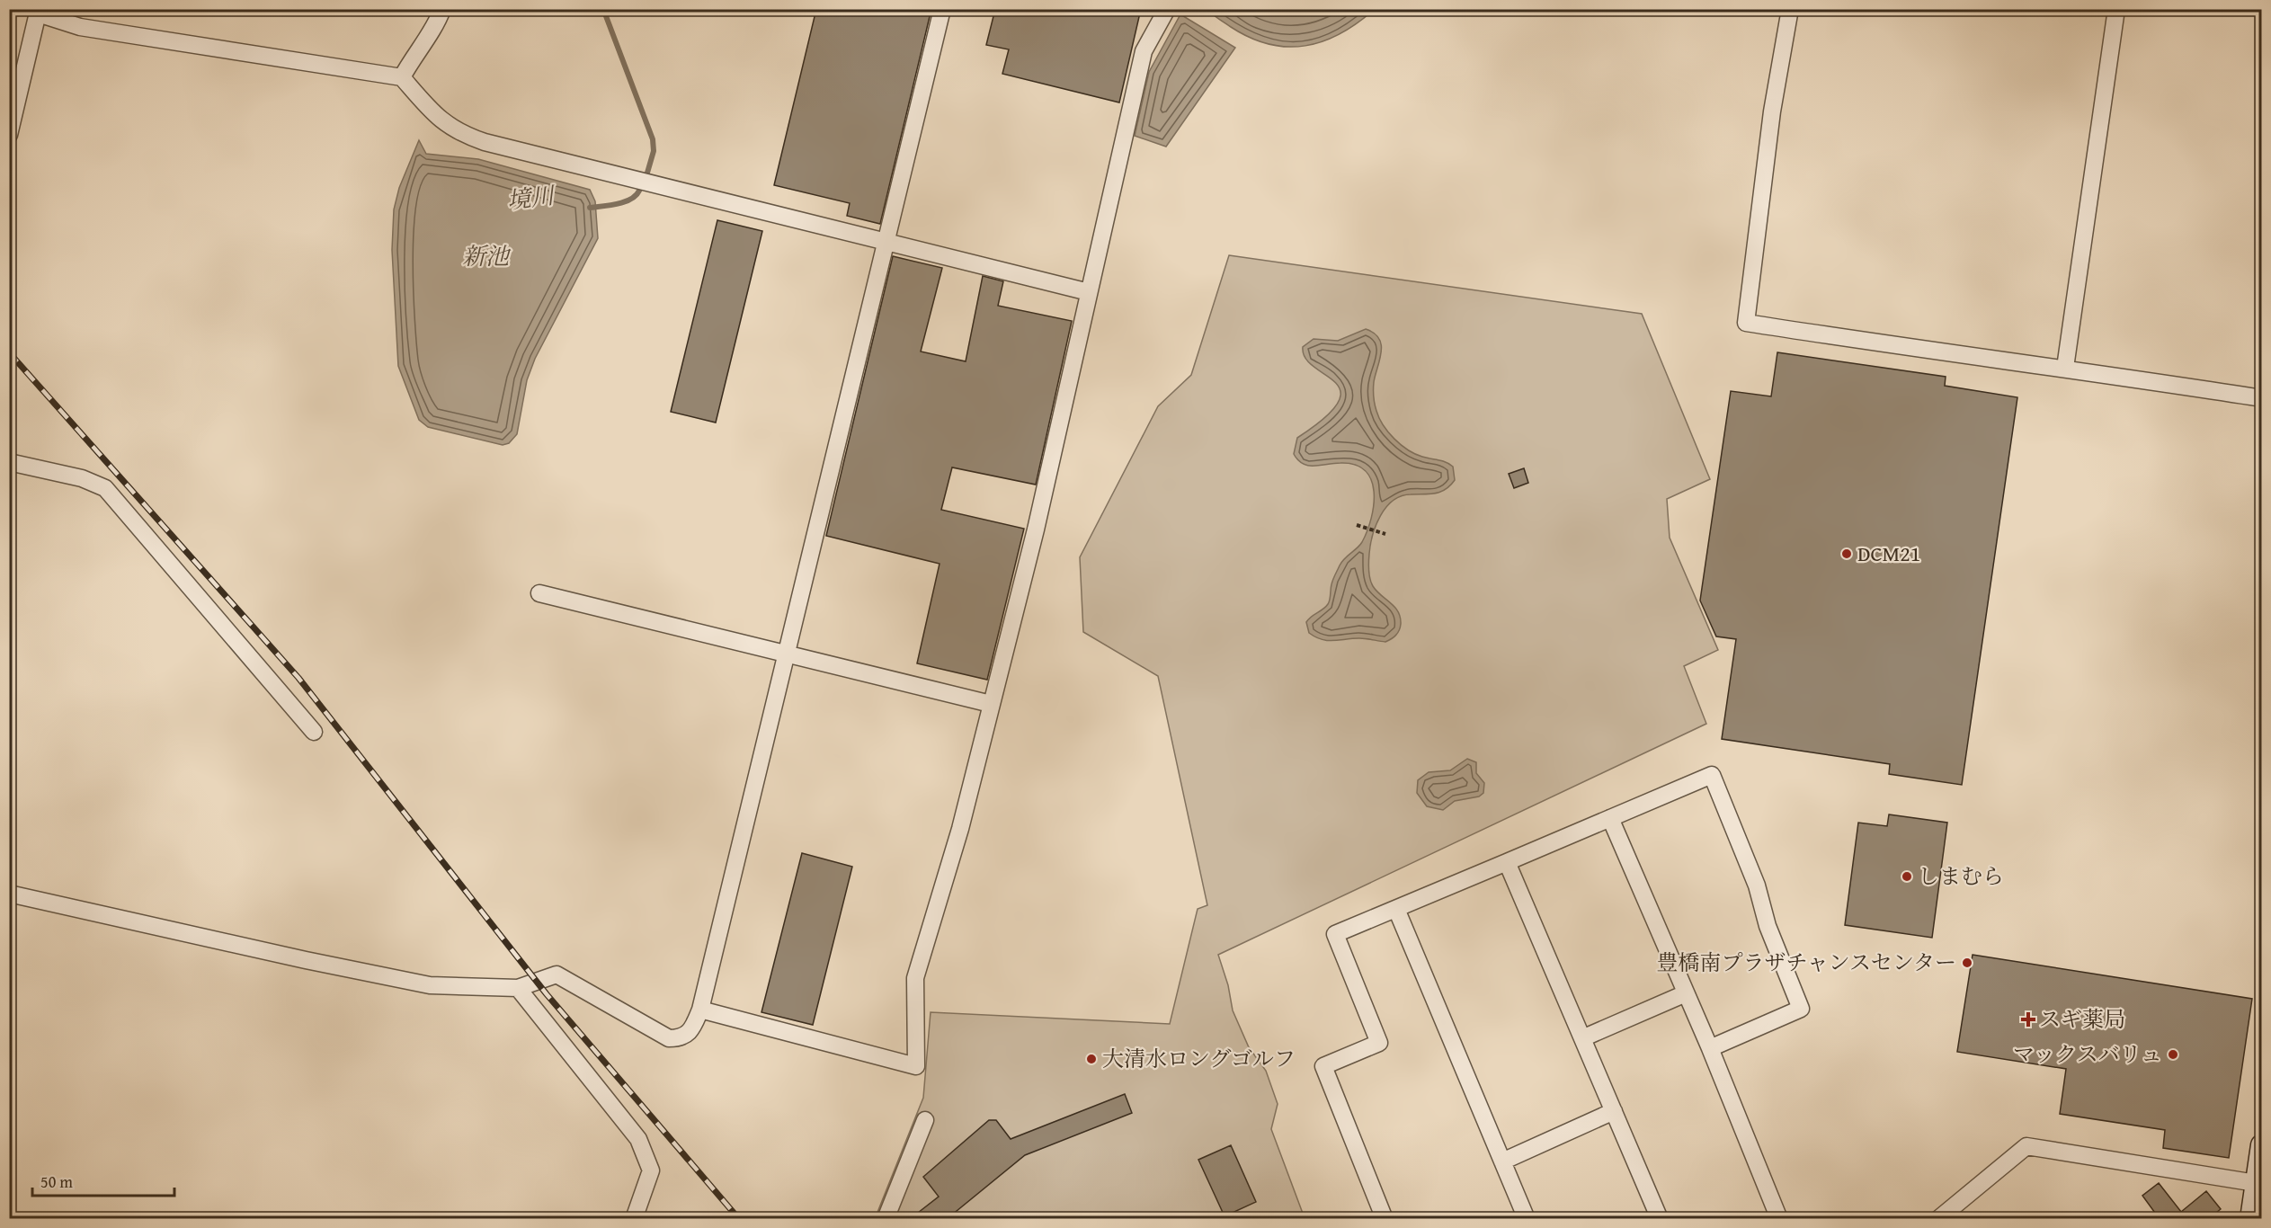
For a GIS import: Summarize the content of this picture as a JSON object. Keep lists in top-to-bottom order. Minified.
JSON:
{"water":["境川","新池"],"places":{"other":["DCM21","しまむら","豊橋南プラザチャンスセンター","マックスバリュ","大清水ロングゴルフ"],"health":["スギ薬局"]},"scale_bar":"50 m"}
